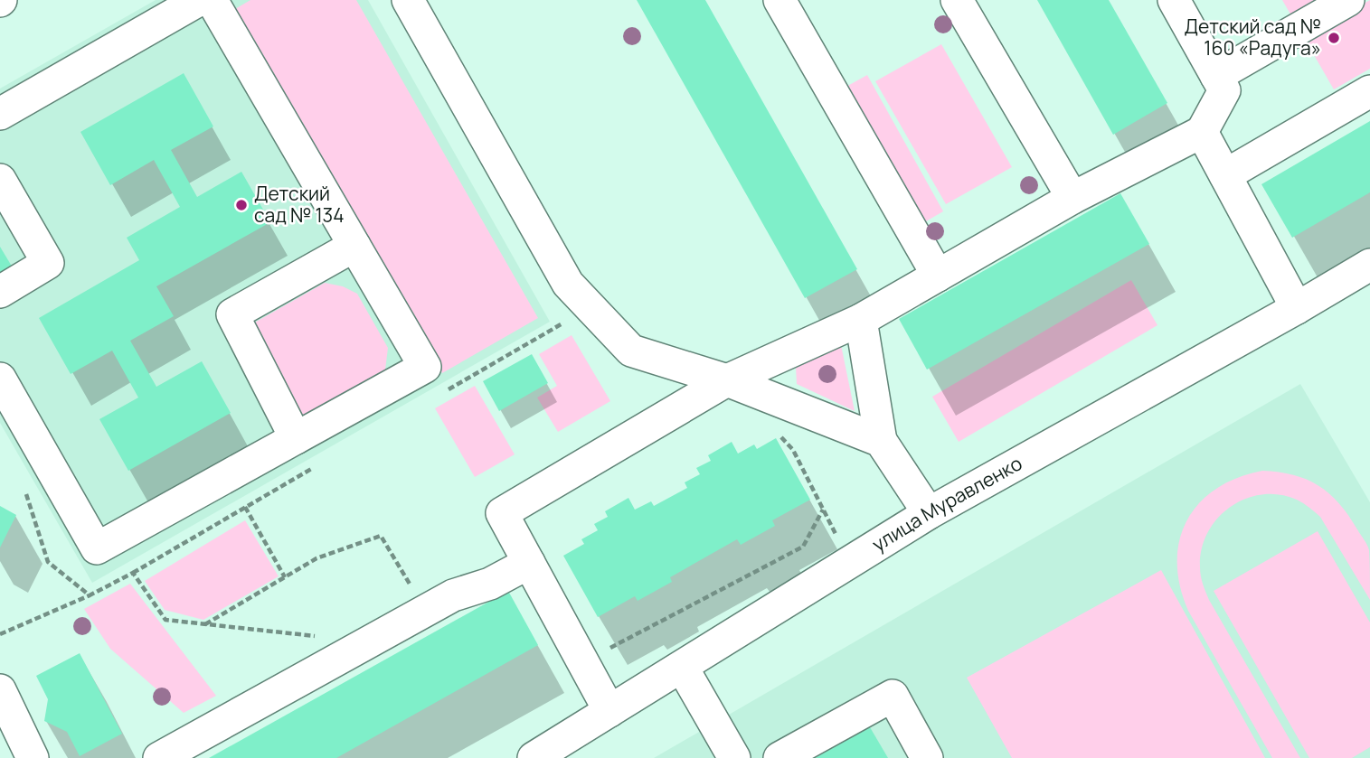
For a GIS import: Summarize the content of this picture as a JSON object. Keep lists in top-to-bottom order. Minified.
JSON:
{"streets":{"street":["улица Муравленко"]},"places":["Детский сад № 160 «Радуга»","Детский сад № 134"]}
